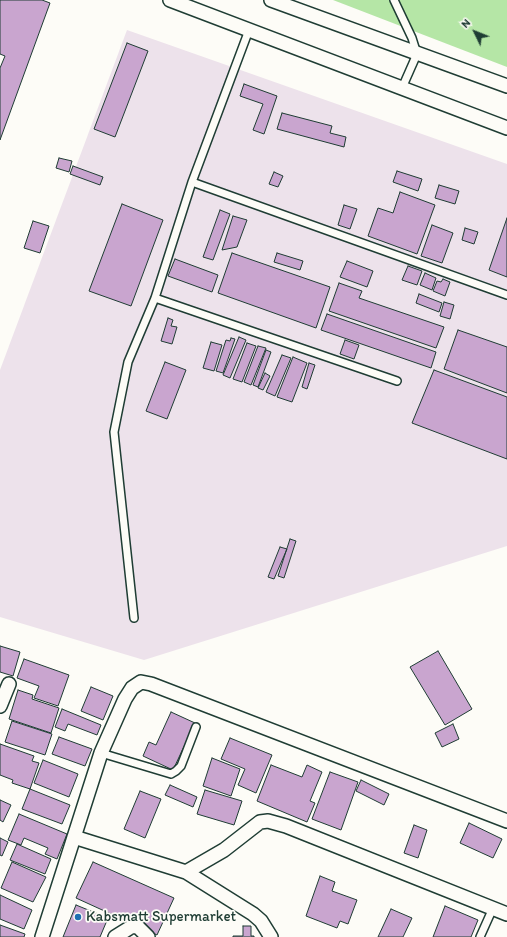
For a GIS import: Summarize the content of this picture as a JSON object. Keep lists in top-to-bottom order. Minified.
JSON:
{"places":["Kabsmatt Supermarket"],"north":"top left"}
